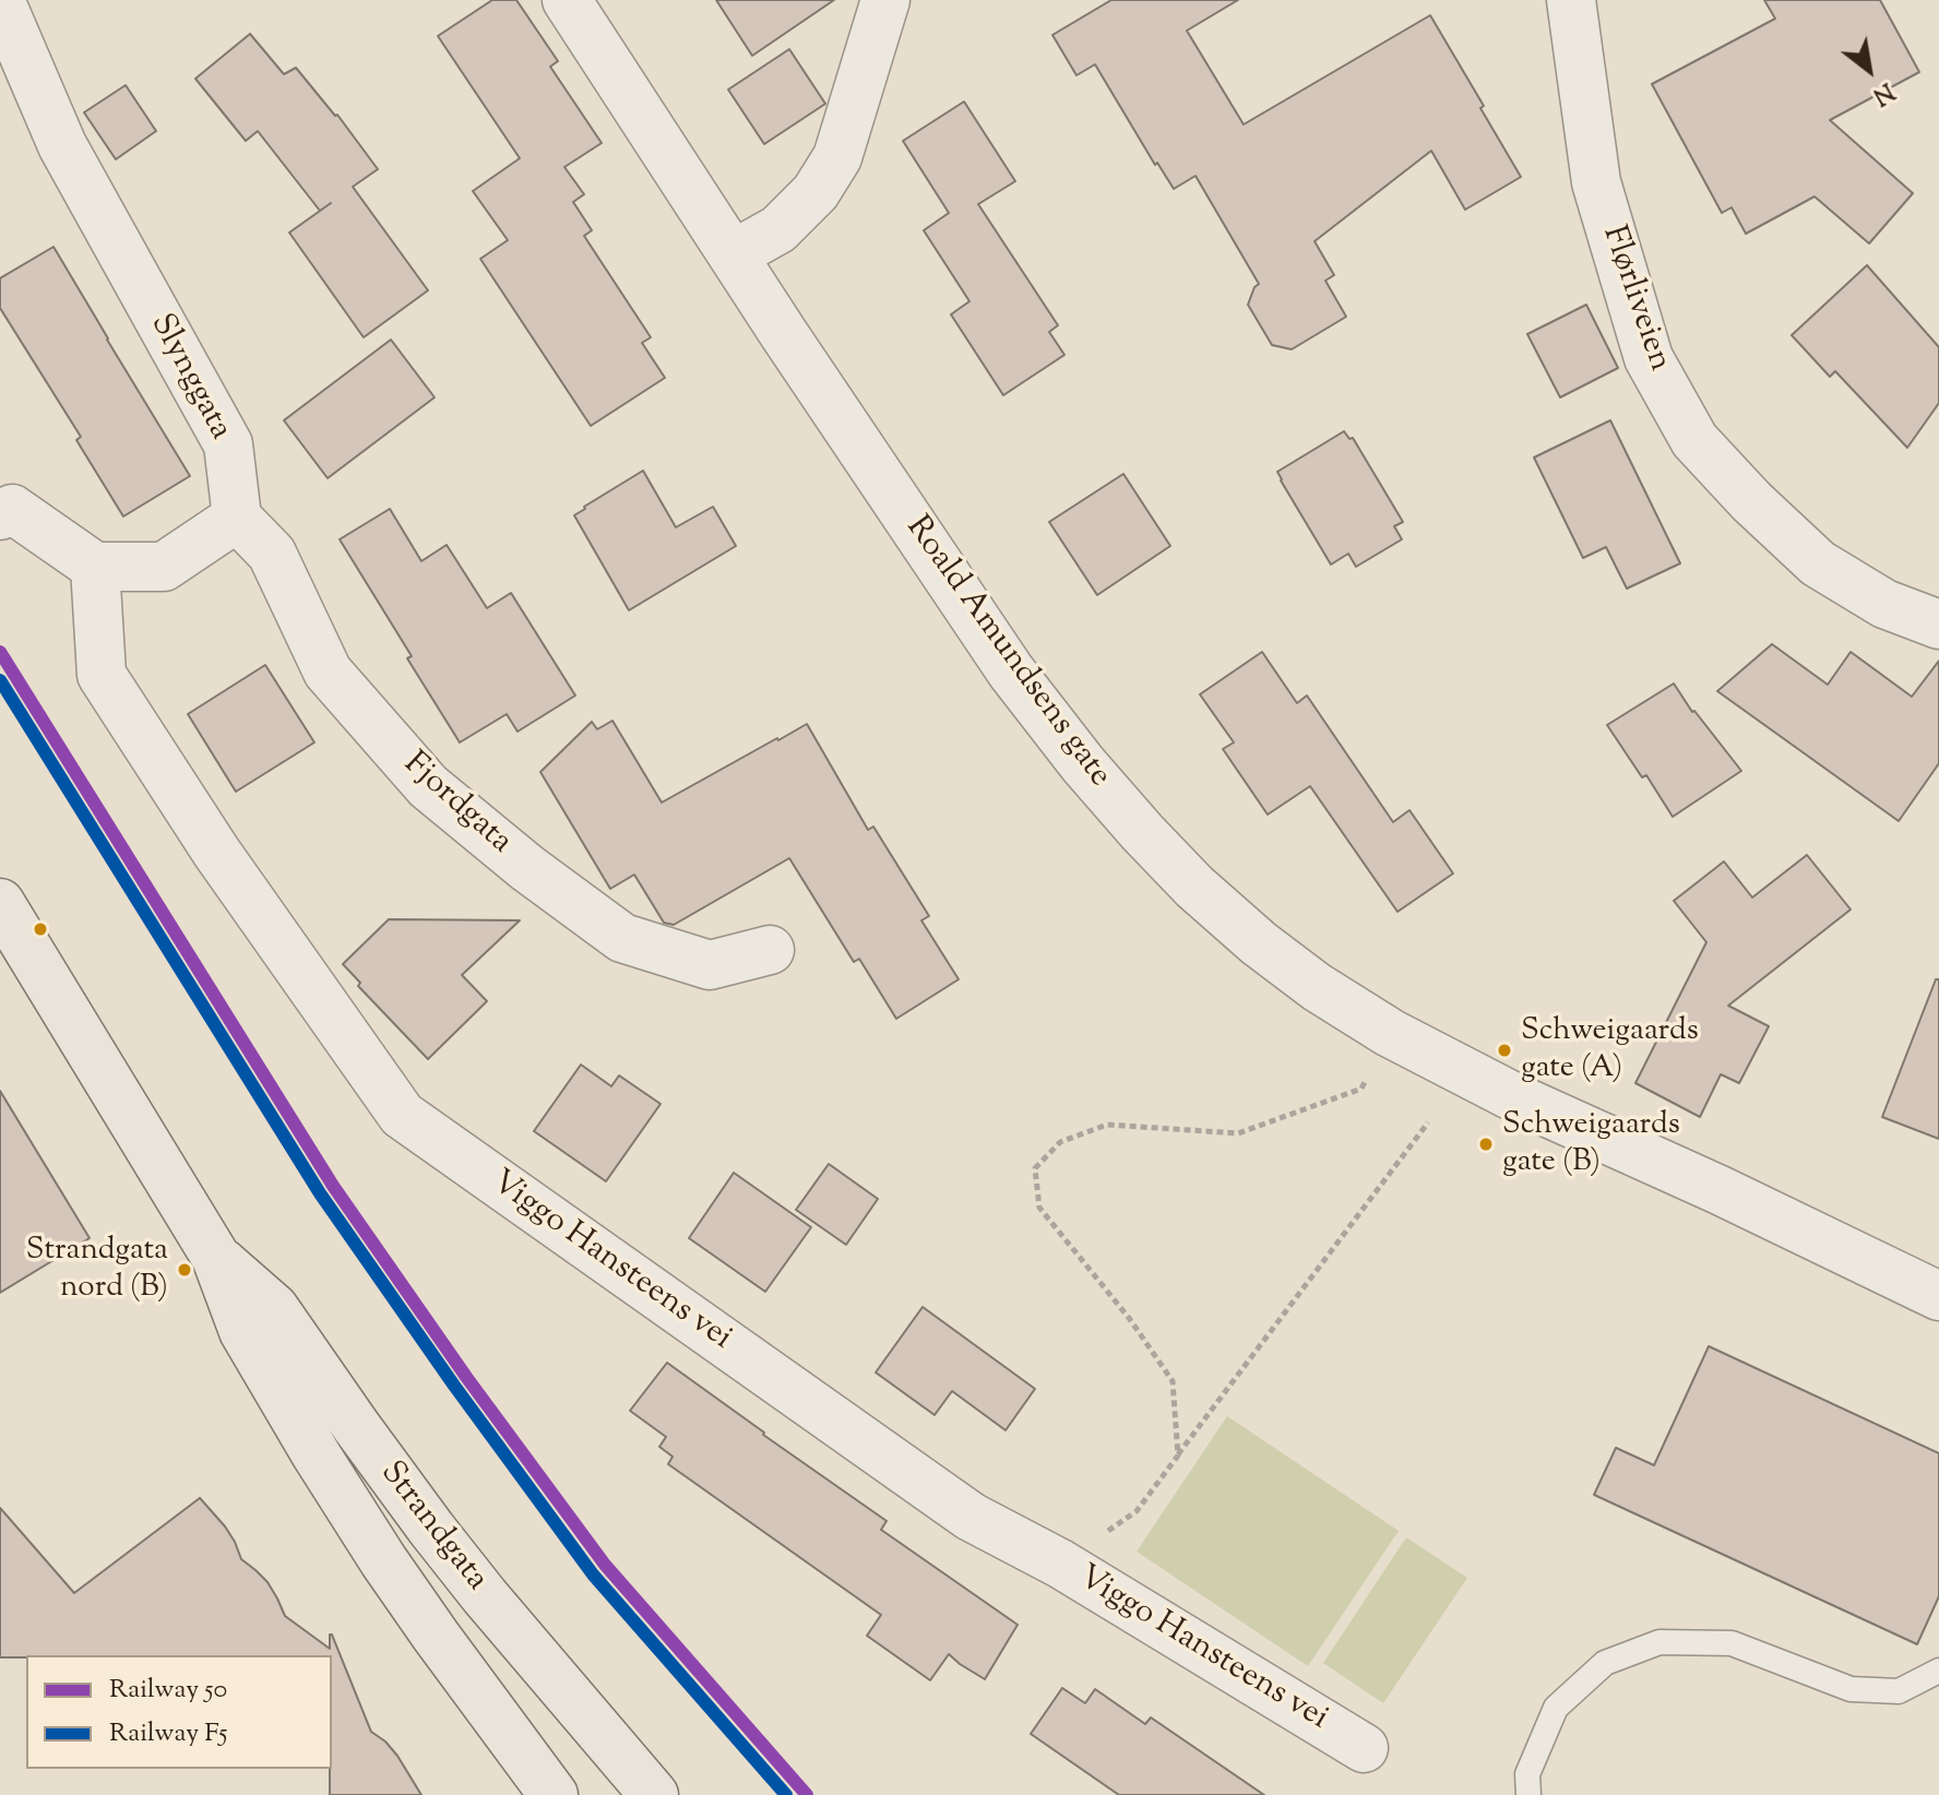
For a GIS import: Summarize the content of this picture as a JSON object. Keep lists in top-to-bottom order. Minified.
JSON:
{"streets":{"main road":["Strandgata"],"street":["Flørliveien","Slynggata","Roald Amundsens gate","Fjordgata","Viggo Hansteens vei"]},"crossings":[["Slynggata","Fjordgata"]],"places":["Schweigaards gate (A)","Schweigaards gate (B)","Strandgata nord (B)"],"lines":["rail line 50","rail line F5"],"legend":["Railway 50","Railway F5"],"north":"bottom right"}
